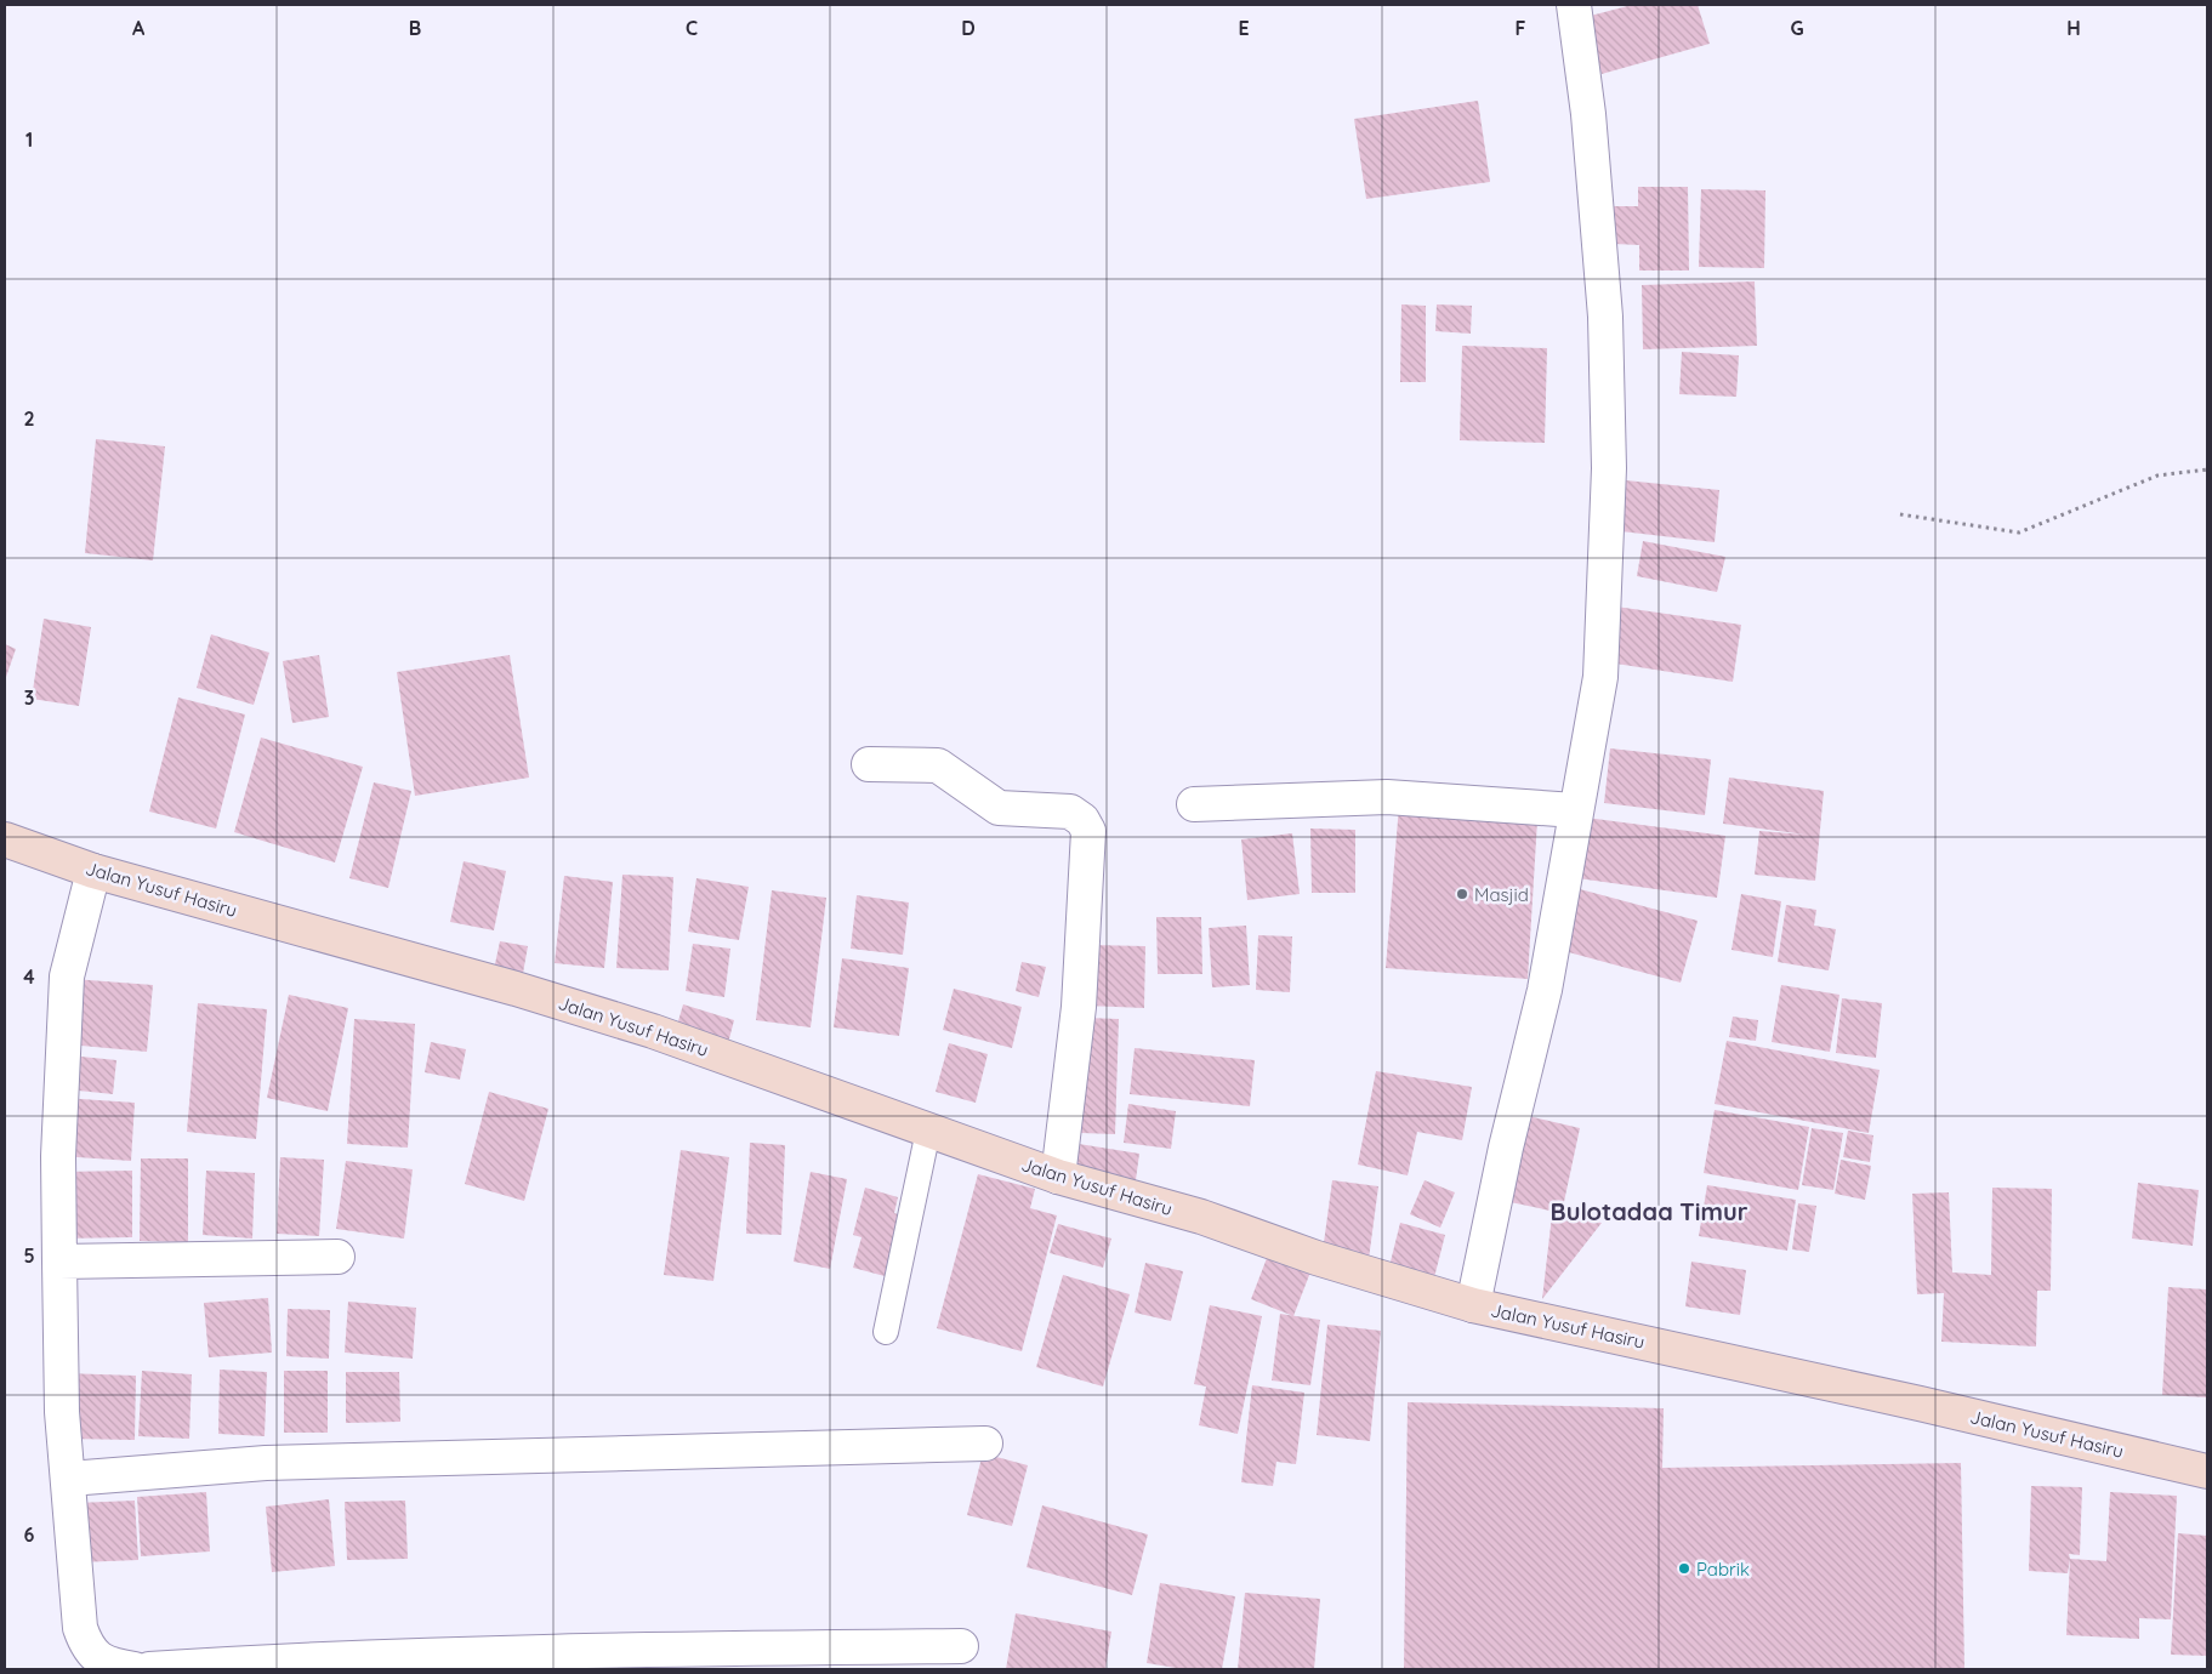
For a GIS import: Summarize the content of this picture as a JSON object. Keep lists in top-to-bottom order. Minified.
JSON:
{"streets":{"main road":["Jalan Yusuf Hasiru"]},"districts":["Bulotadaa Timur"],"places":["Masjid","Pabrik"],"grid":{"columns":["A","B","C","D","E","F","G","H"],"rows":["1","2","3","4","5","6"]}}
